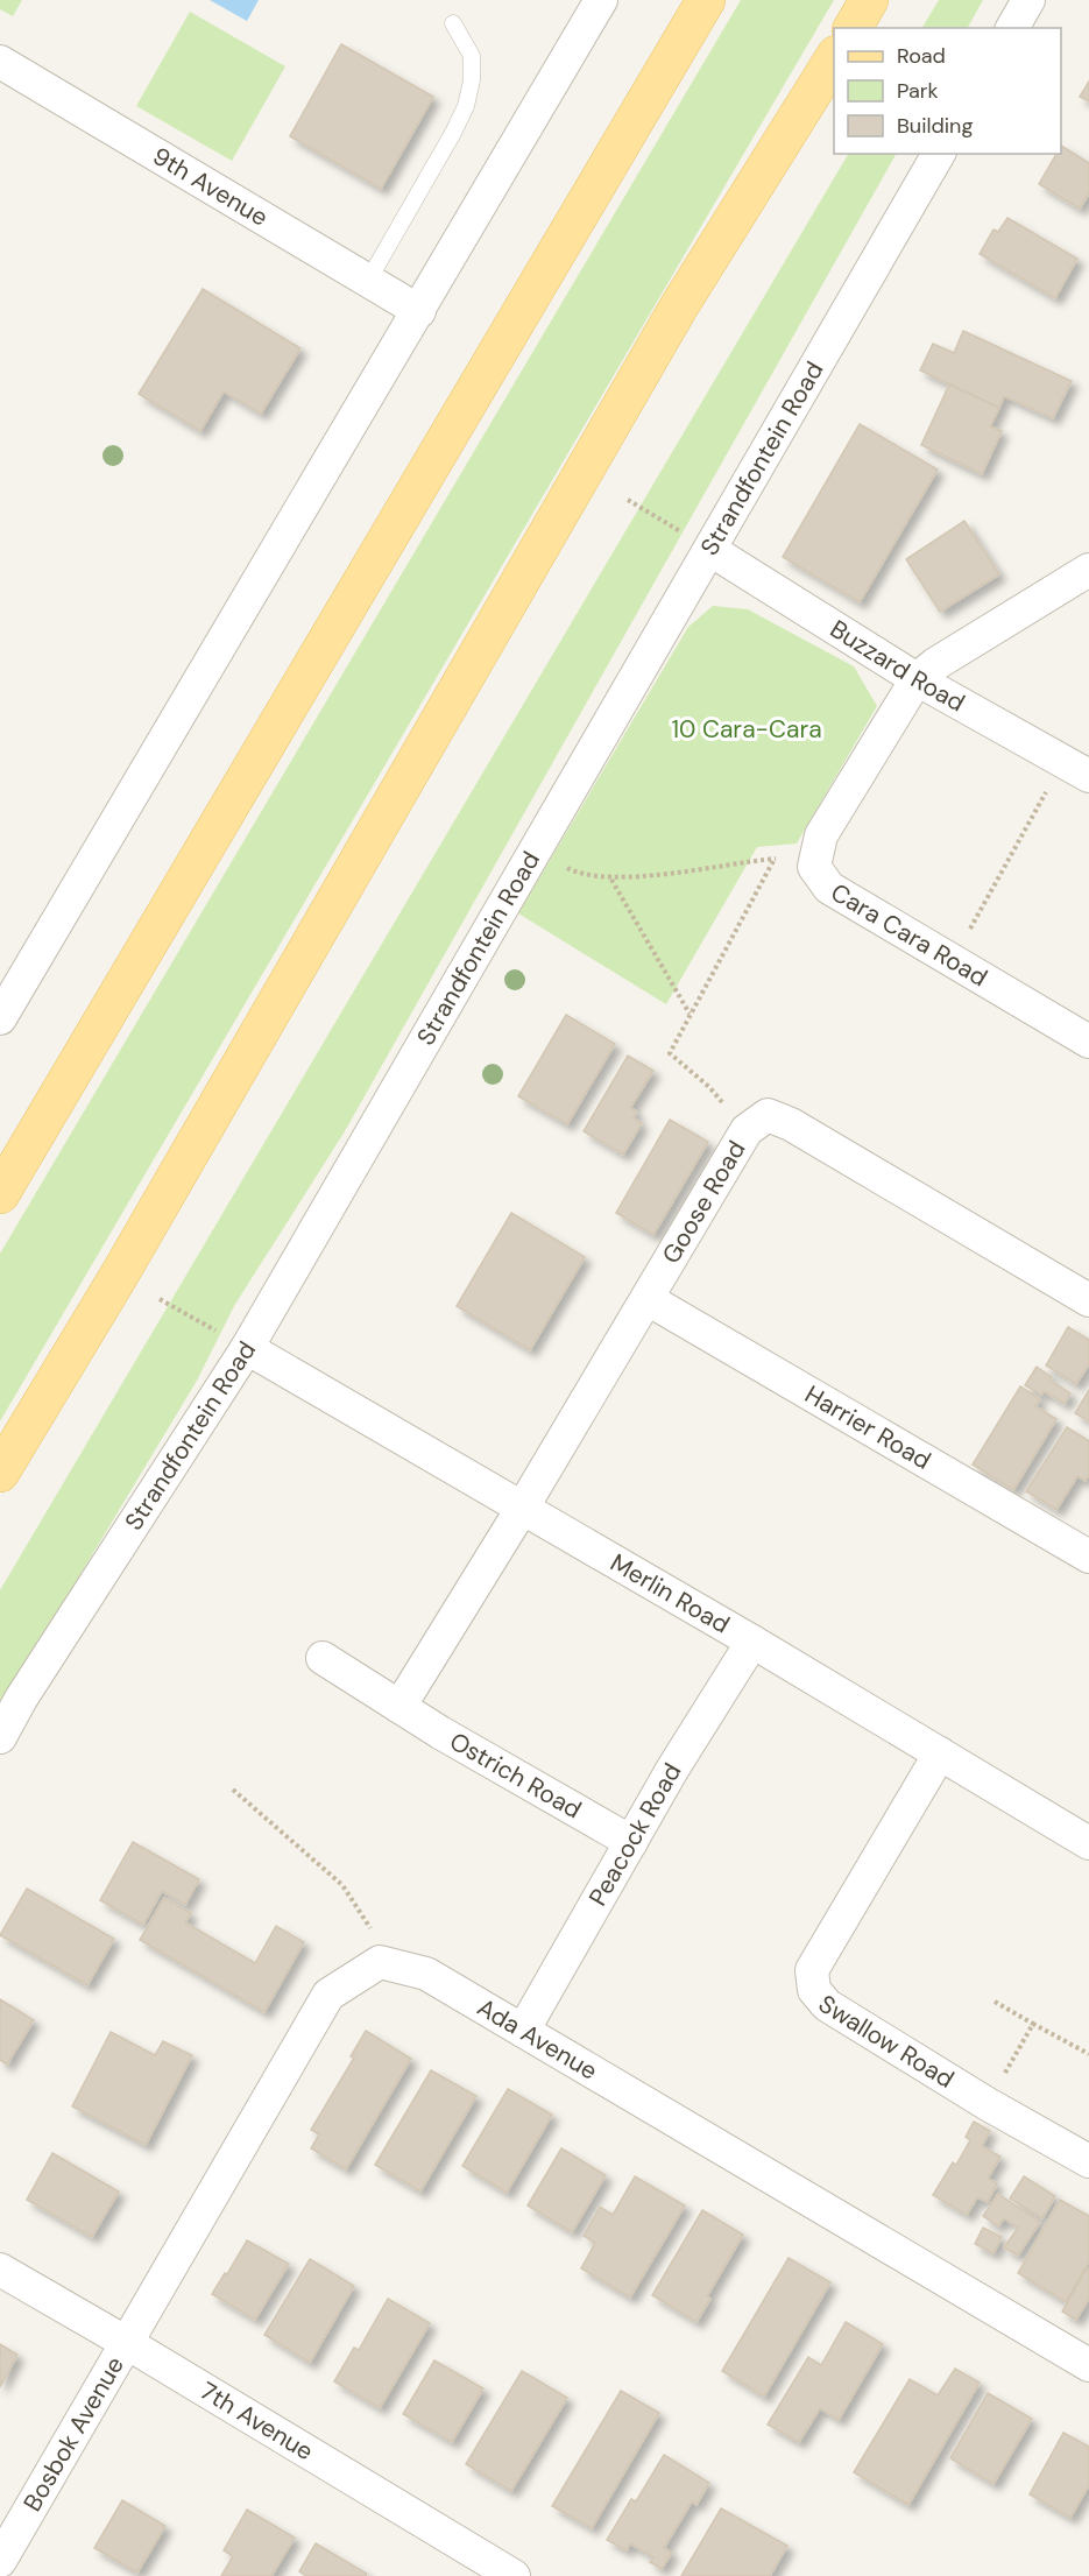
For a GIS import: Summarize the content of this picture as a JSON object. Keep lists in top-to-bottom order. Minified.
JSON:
{"streets":{"street":["9th Avenue","Strandfontein Road","Buzzard Road","Cara Cara Road","Goose Road","Harrier Road","Merlin Road","Ostrich Road","Peacock Road","Ada Avenue","Swallow Road","7th Avenue","Bosbok Avenue"]},"crossings":[["Strandfontein Road","Buzzard Road"],["Strandfontein Road","Merlin Road"],["Buzzard Road","Cara Cara Road"],["Goose Road","Harrier Road"],["Goose Road","Merlin Road"],["Merlin Road","Peacock Road"],["Merlin Road","Swallow Road"],["Ostrich Road","Peacock Road"],["Peacock Road","Ada Avenue"],["7th Avenue","Bosbok Avenue"]],"parks":["10 Cara-Cara"],"legend":["Road","Park","Building"]}
